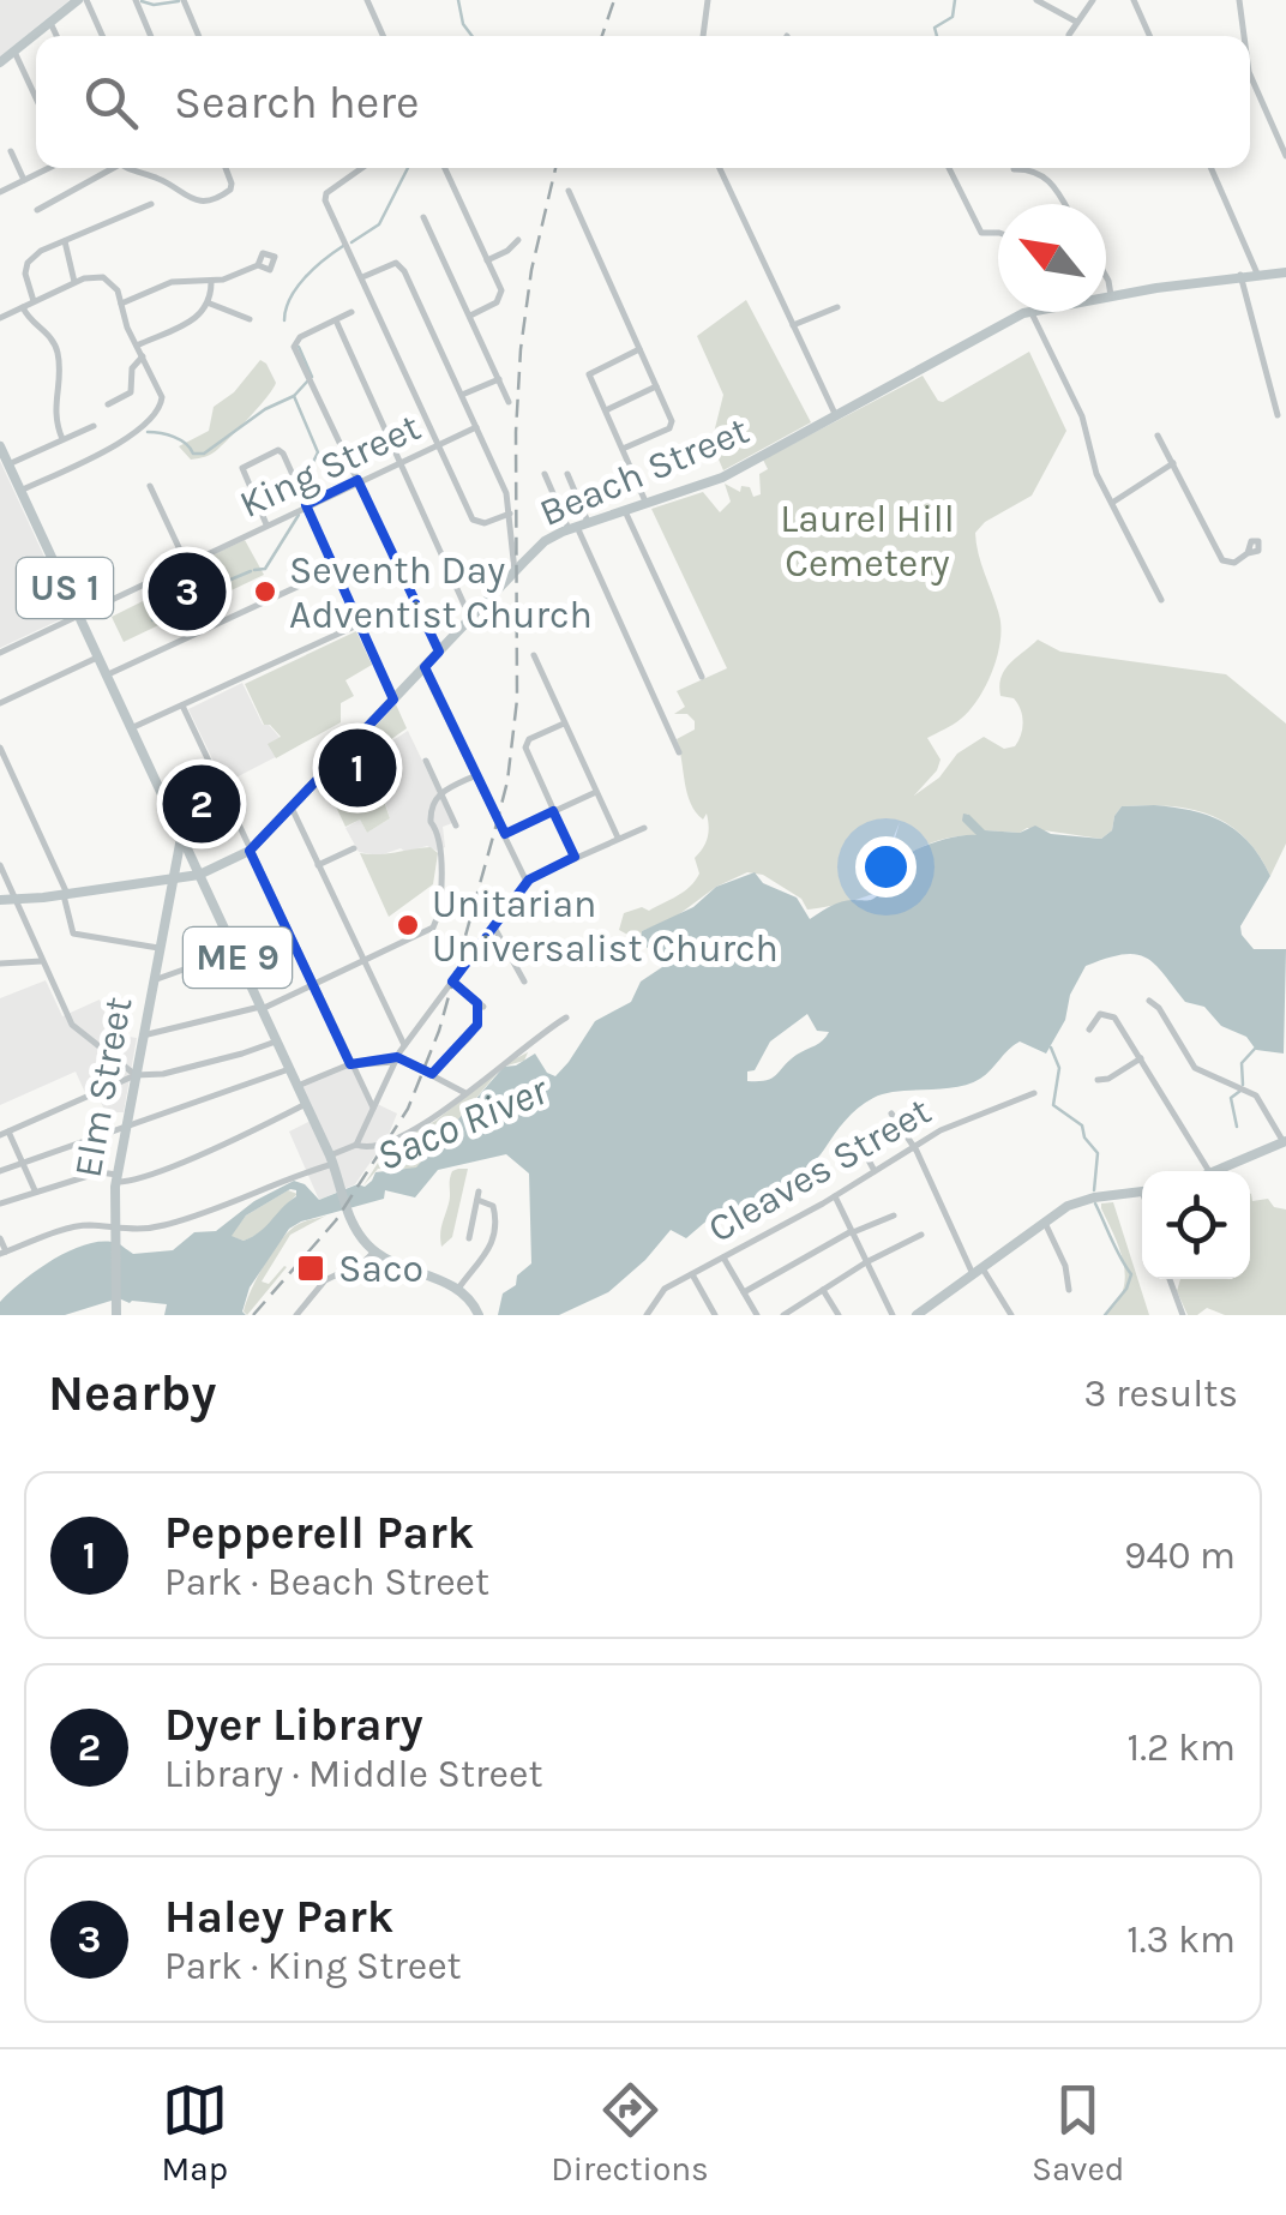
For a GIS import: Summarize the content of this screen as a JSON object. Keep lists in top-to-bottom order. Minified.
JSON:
{"streets":{"main road":["Beach Street","US 1","ME 9","Elm Street"],"street":["King Street","Cleaves Street"]},"crossings":[["King Street","US 1"],["Beach Street","ME 9"],["Beach Street","Elm Street"],["US 1","Elm Street"]],"water":["Saco River"],"parks":["Laurel Hill Cemetery"],"places":{"other":["Seventh Day Adventist Church","Unitarian Universalist Church"],"transit":["Saco"]},"north":"top left","page":{"search":"Search here","pins":["3","1","2"],"heading":["Nearby","3 results"],"list":[{"mark":"1","name":"Pepperell Park","note":"Park · Beach Street","value":"940 m"},{"mark":"2","name":"Dyer Library","note":"Library · Middle Street","value":"1.2 km"},{"mark":"3","name":"Haley Park","note":"Park · King Street","value":"1.3 km"}],"nav":["Map","Directions","Saved"]}}
